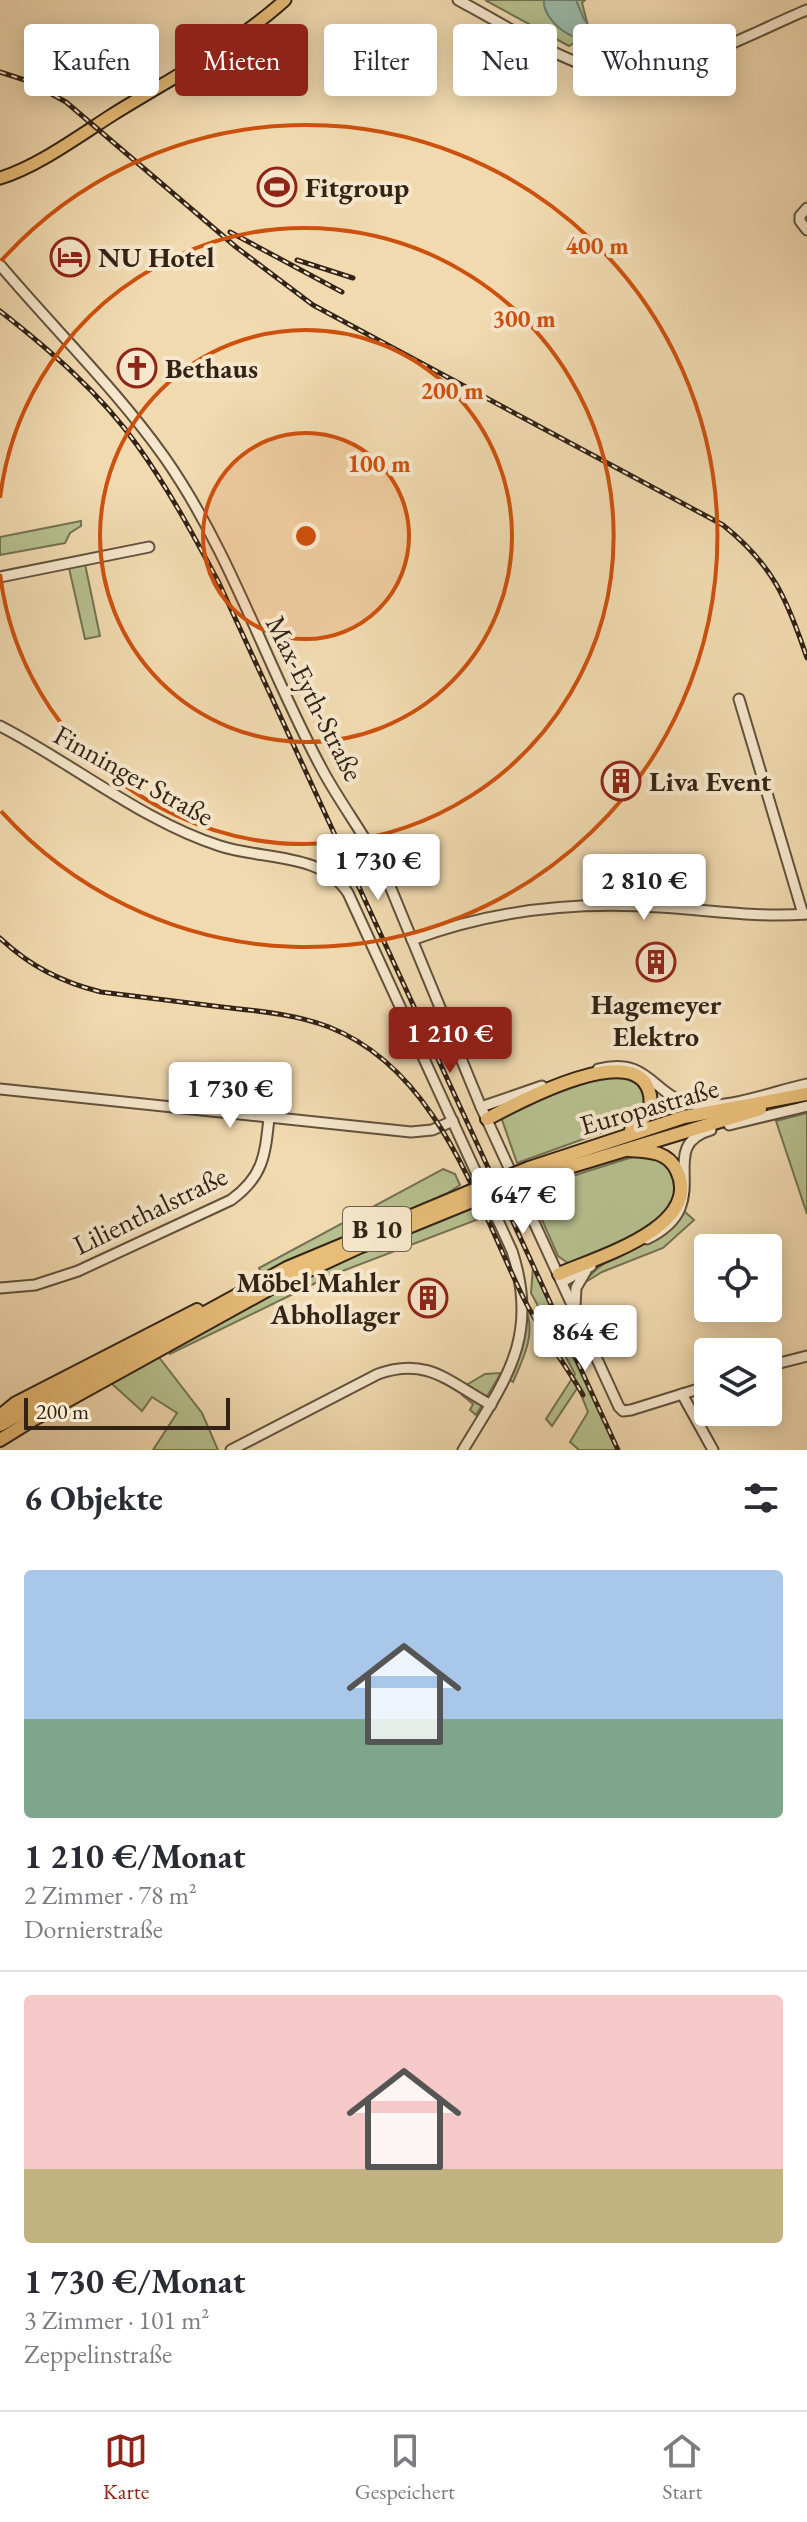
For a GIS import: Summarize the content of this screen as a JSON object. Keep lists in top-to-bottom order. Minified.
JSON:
{"streets":{"highway":["Europastraße","B 10"],"street":["Max-Eyth-Straße","Finninger Straße","Lilienthalstraße"]},"crossings":[["Max-Eyth-Straße","Europastraße"],["Europastraße","B 10"]],"places":{"sports":["Fitgroup"],"hotel":["NU Hotel"],"church":["Bethaus"],"building":["Liva Event","Hagemeyer Elektro","Möbel Mahler Abhollager"]},"scale_bar":"200 m","page":{"chip":["Kaufen","Mieten","Filter","Neu","Wohnung"],"price":["1 730 €","2 810 €","1 210 €","1 730 €","647 €","864 €"],"scale":"200 m","heading":"6 Objekte","list":[{"name":"1 210 €/Monat","note":"2 Zimmer · 78 m² · Dornierstraße"},{"name":"1 730 €/Monat","note":"3 Zimmer · 101 m² · Zeppelinstraße"}],"tabs":["Karte","Gespeichert","Start"]},"rings":["400 m","300 m","200 m","100 m"]}
